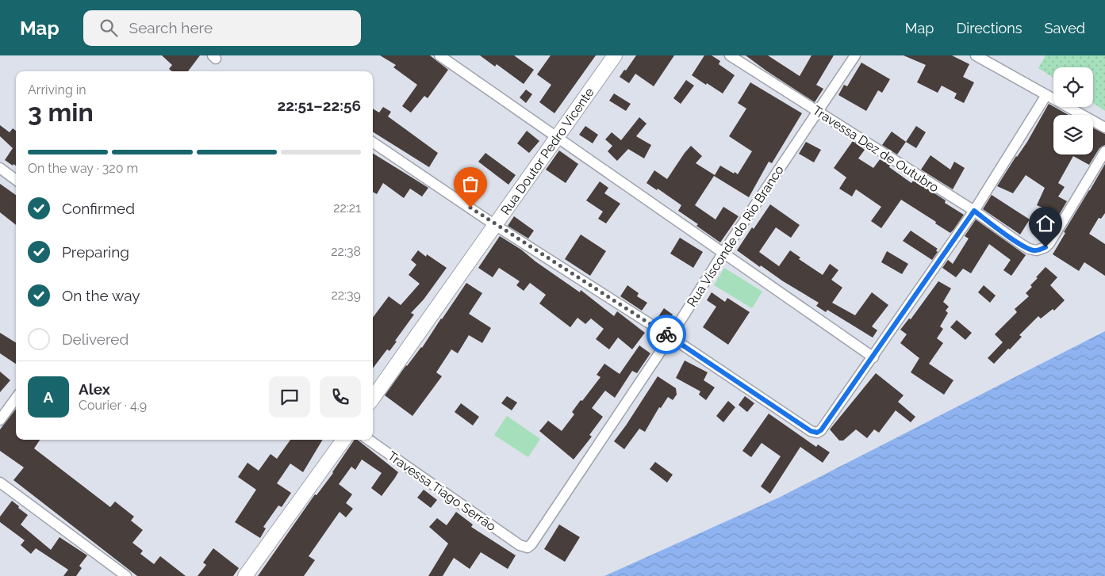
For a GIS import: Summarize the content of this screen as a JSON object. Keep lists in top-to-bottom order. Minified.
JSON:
{"streets":{"street":["Travessa Dez de Outubro","Rua Doutor Pedro Vicente","Rua Visconde do Rio Branco","Travessa Tiago Serrão"]},"crossings":[["Travessa Dez de Outubro","Rua Visconde do Rio Branco"],["Rua Visconde do Rio Branco","Travessa Tiago Serrão"]],"page":{"header":"Map","search":"Search here","nav":["Map","Directions","Saved"],"heading":["3 min","Arriving in","22:51–22:56"],"panel":["Alex","Courier · 4.9"],"bar":"On the way · 320 m","list":[["Confirmed","22:21"],["Preparing","22:38"],["On the way","22:39"],"Delivered"],"round":"A"}}
